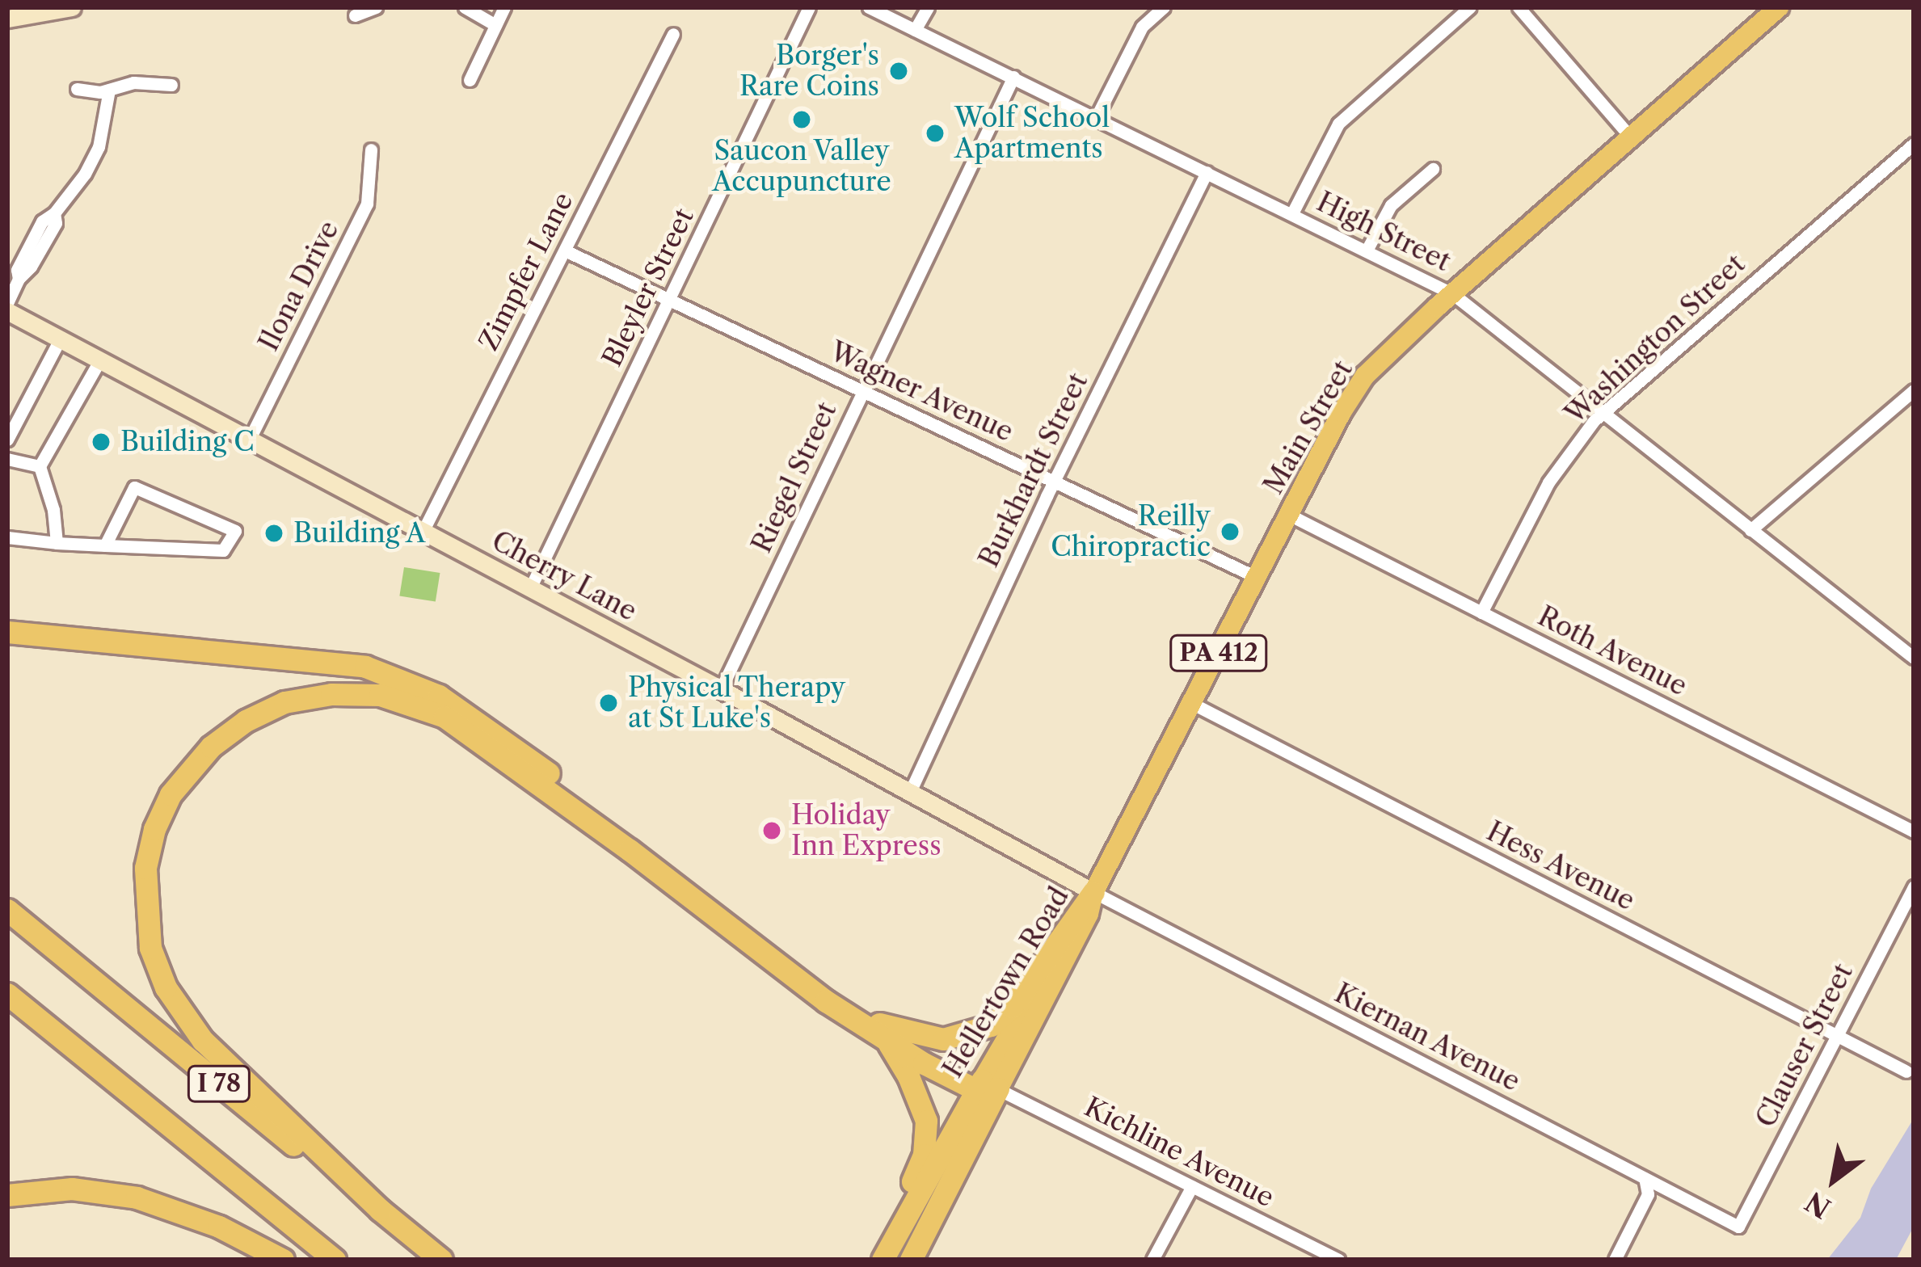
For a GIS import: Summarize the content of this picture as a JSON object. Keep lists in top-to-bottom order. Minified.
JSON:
{"streets":{"highway":["PA 412","Hellertown Road","I 78"],"main road":["Main Street"],"street":["High Street","Zimpfer Lane","Ilona Drive","Bleyler Street","Washington Street","Wagner Avenue","Burkhardt Street","Riegel Street","Cherry Lane","Roth Avenue","Hess Avenue","Kiernan Avenue","Clauser Street","Kichline Avenue"]},"crossings":[["High Street","Washington Street"],["High Street","Main Street"],["High Street","Burkhardt Street"],["High Street","Riegel Street"],["Zimpfer Lane","Wagner Avenue"],["Zimpfer Lane","Cherry Lane"],["Ilona Drive","Cherry Lane"],["Bleyler Street","Wagner Avenue"],["Bleyler Street","Cherry Lane"],["Washington Street","Roth Avenue"],["Wagner Avenue","Main Street"],["Wagner Avenue","Burkhardt Street"],["Wagner Avenue","Riegel Street"],["Main Street","Cherry Lane"],["Main Street","Roth Avenue"],["Main Street","Hess Avenue"],["Main Street","Hellertown Road"],["Main Street","Kiernan Avenue"],["Burkhardt Street","Cherry Lane"],["Riegel Street","Cherry Lane"],["Cherry Lane","Hellertown Road"],["Cherry Lane","Kiernan Avenue"],["Hess Avenue","Clauser Street"],["Hellertown Road","Kiernan Avenue"],["Hellertown Road","Kichline Avenue"],["Kiernan Avenue","Clauser Street"]],"places":["Borger's Rare Coins","Saucon Valley Accupuncture","Wolf School Apartments","Building C","Reilly Chiropractic","Building A","Physical Therapy at St Luke's","Holiday Inn Express"],"north":"bottom left"}
